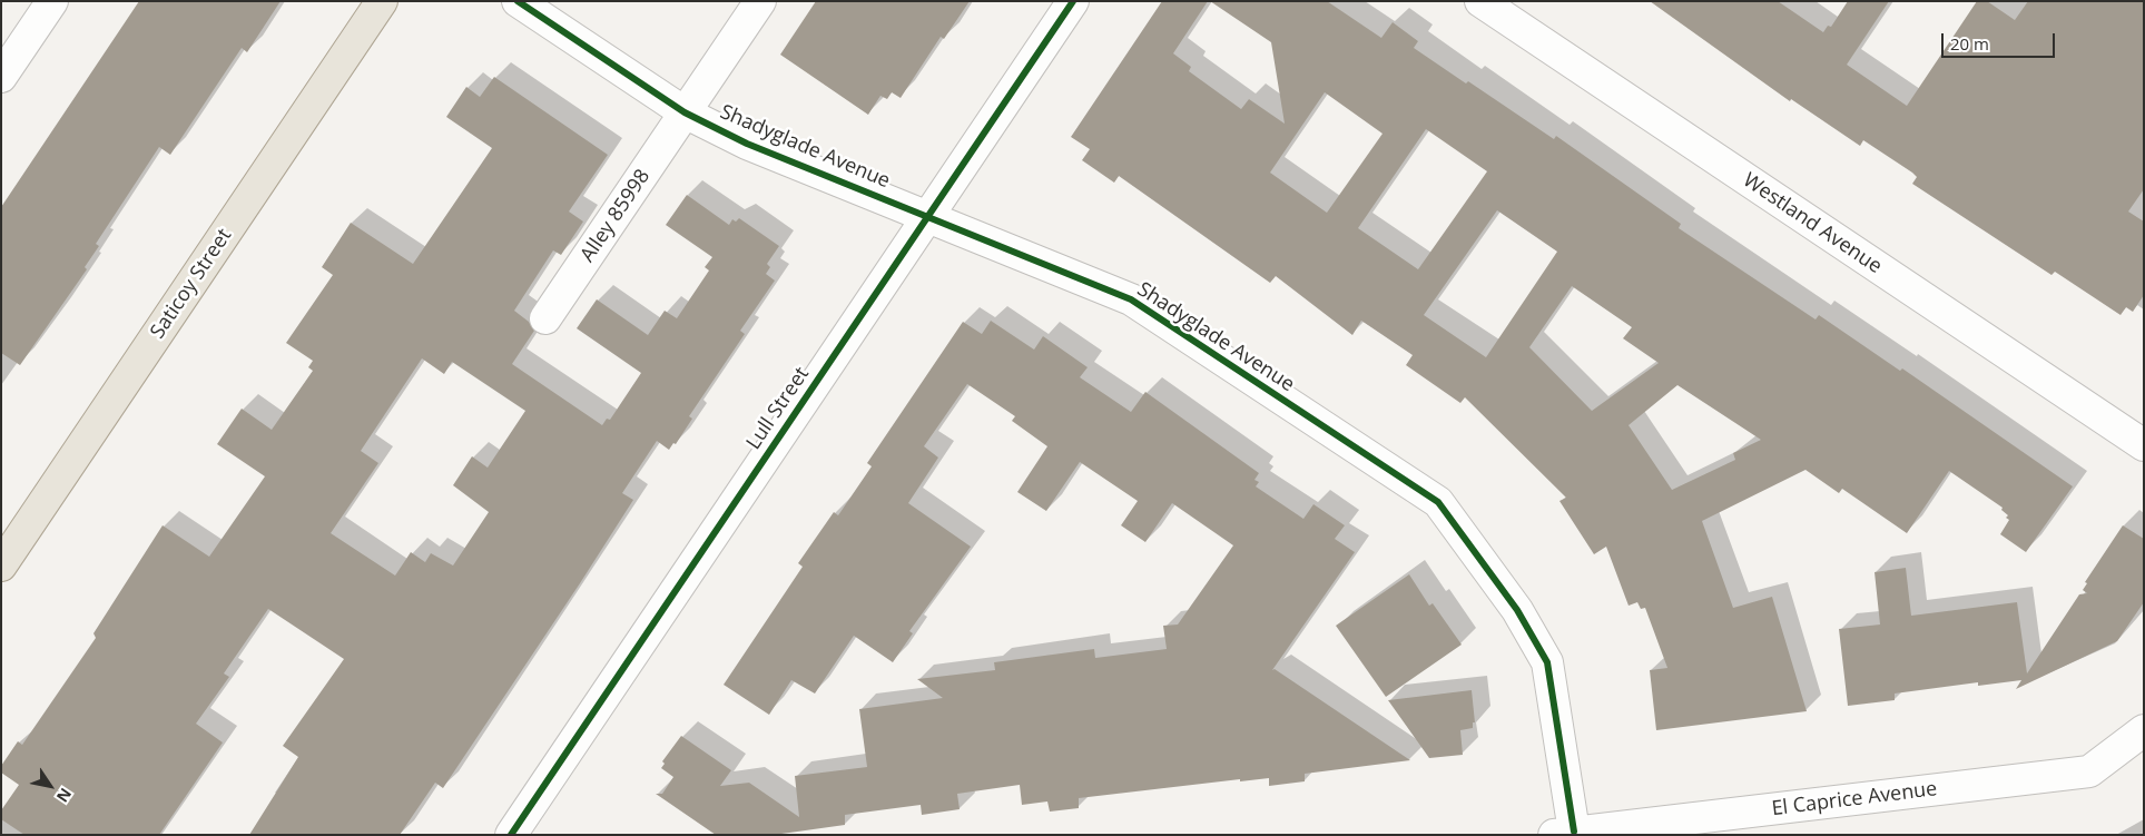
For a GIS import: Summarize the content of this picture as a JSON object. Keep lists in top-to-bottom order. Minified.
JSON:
{"streets":{"main road":["Saticoy Street"],"street":["Shadyglade Avenue","Alley 85998","Westland Avenue","Lull Street","El Caprice Avenue"]},"crossings":[["Shadyglade Avenue","Alley 85998"],["Shadyglade Avenue","Lull Street"],["Shadyglade Avenue","El Caprice Avenue"]],"scale_bar":"20 m","north":"bottom right"}
